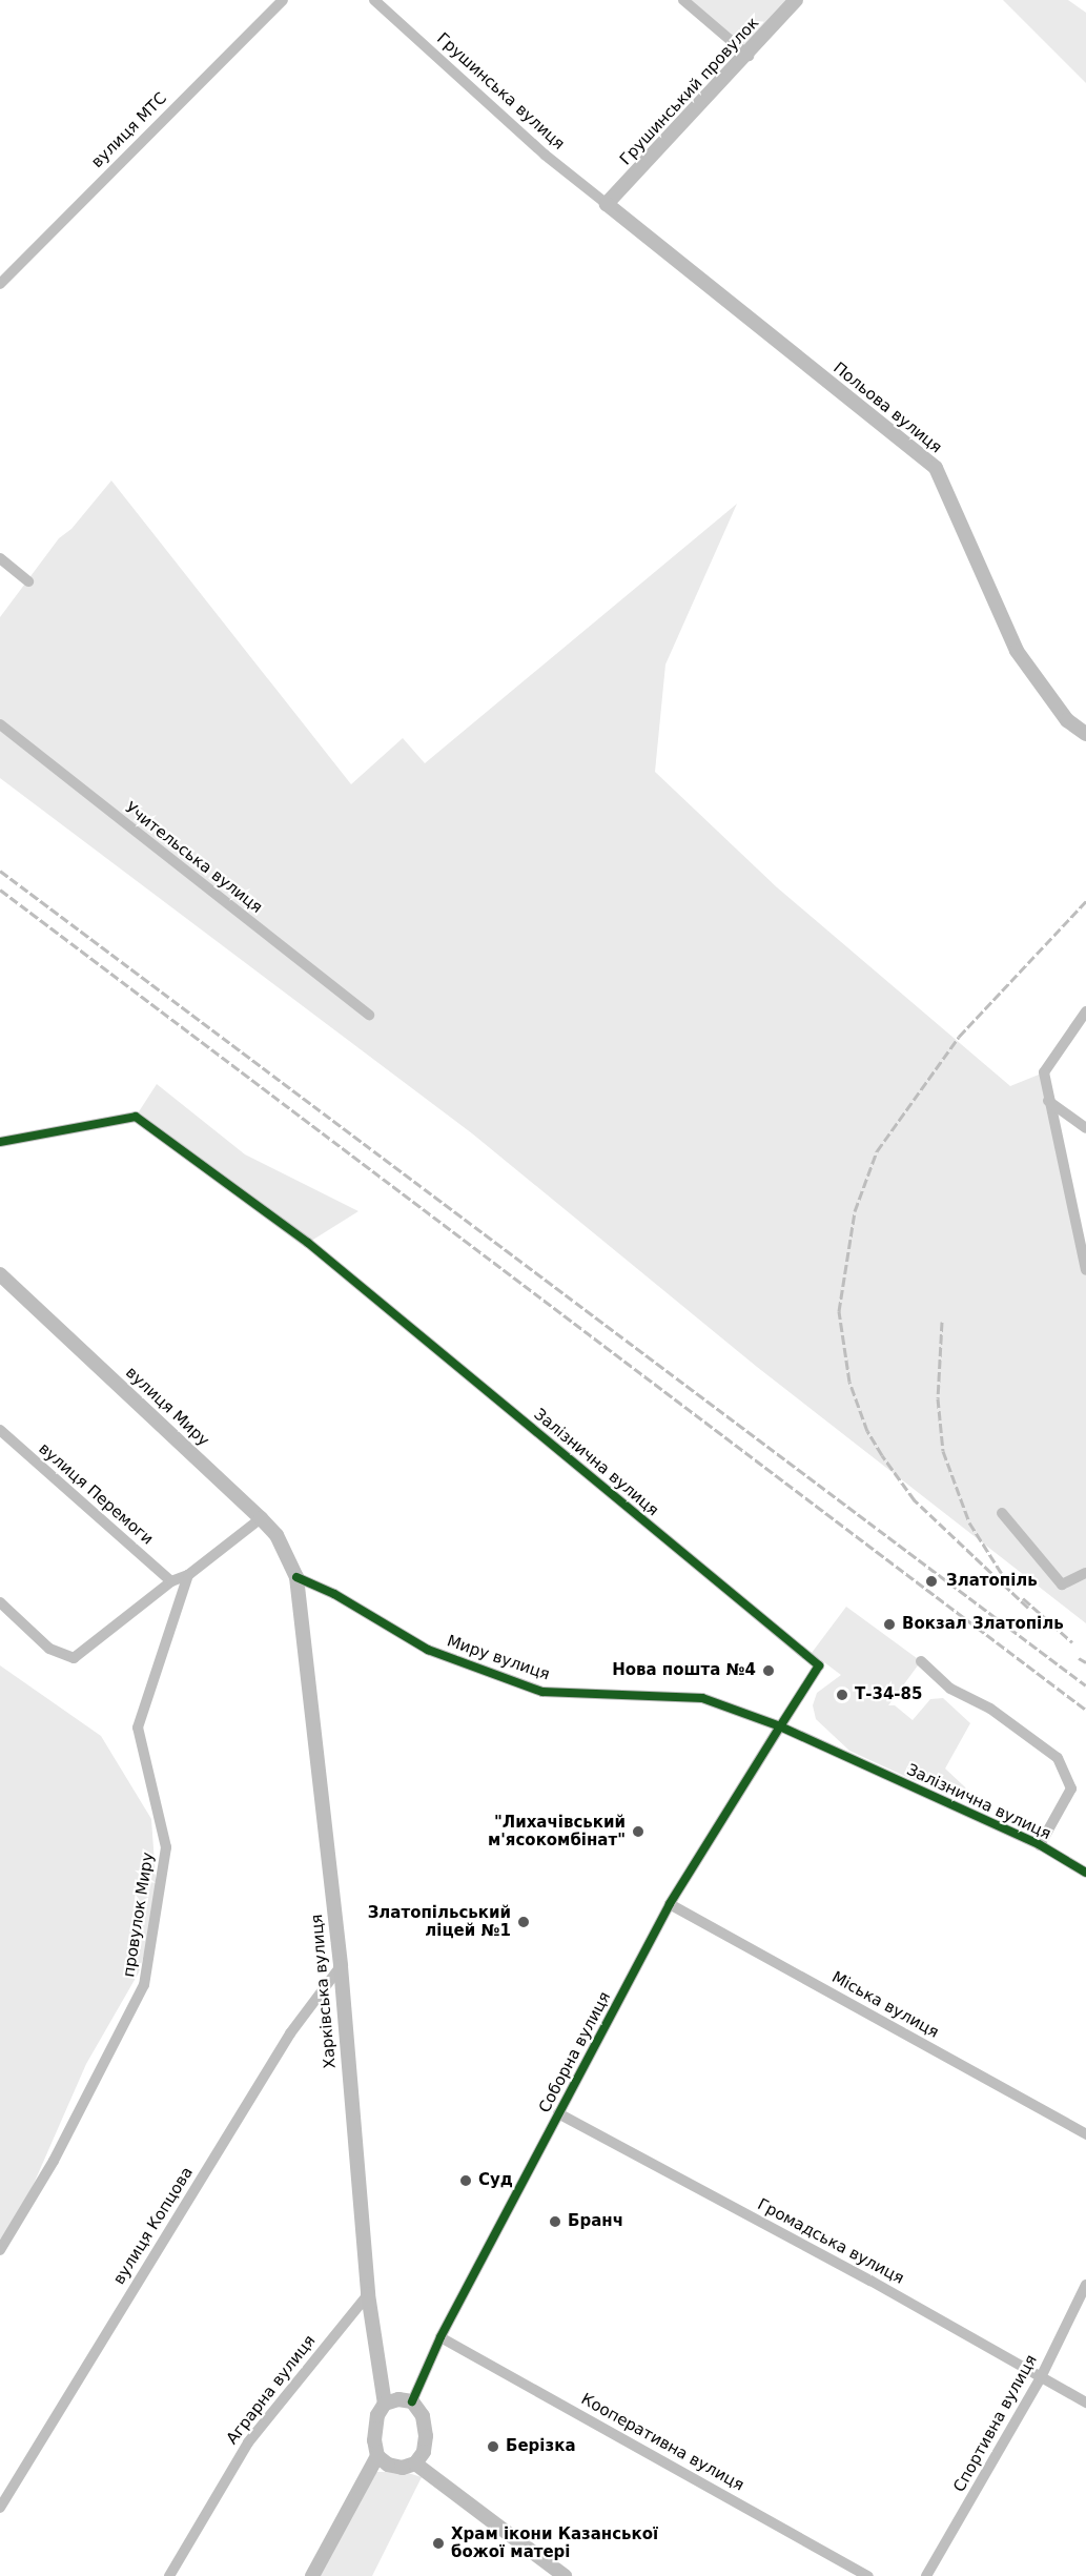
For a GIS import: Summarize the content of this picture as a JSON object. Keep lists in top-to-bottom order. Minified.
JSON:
{"streets":{"main road":["Грушинський провулок","Польова вулиця","вулиця Миру","Харківська вулиця"],"street":["Грушинська вулиця","вулиця МТС","Учительська вулиця","Залізнична вулиця","вулиця Перемоги","Миру вулиця","провулок Миру","Міська вулиця","Соборна вулиця","вулиця Копцова","Громадська вулиця","Аграрна вулиця","Спортивна вулиця","Кооперативна вулиця"]},"crossings":[["Грушинська вулиця","Грушинський провулок"],["Грушинська вулиця","Польова вулиця"],["Грушинський провулок","Польова вулиця"],["вулиця Миру","Миру вулиця"],["вулиця Миру","Харківська вулиця"],["Залізнична вулиця","Миру вулиця"],["Залізнична вулиця","Соборна вулиця"],["Миру вулиця","Харківська вулиця"],["Миру вулиця","Соборна вулиця"],["Харківська вулиця","Соборна вулиця"],["Харківська вулиця","вулиця Копцова"],["Харківська вулиця","Аграрна вулиця"],["Міська вулиця","Соборна вулиця"],["Соборна вулиця","Громадська вулиця"],["Соборна вулиця","Кооперативна вулиця"],["Громадська вулиця","Спортивна вулиця"]],"places":["Златопіль","Вокзал Златопіль","Нова пошта №4","Т-34-85","\"Лихачівський м'ясокомбінат\"","Златопільський ліцей №1","Суд","Бранч","Берізка","Храм ікони Казанської божої матері"]}
